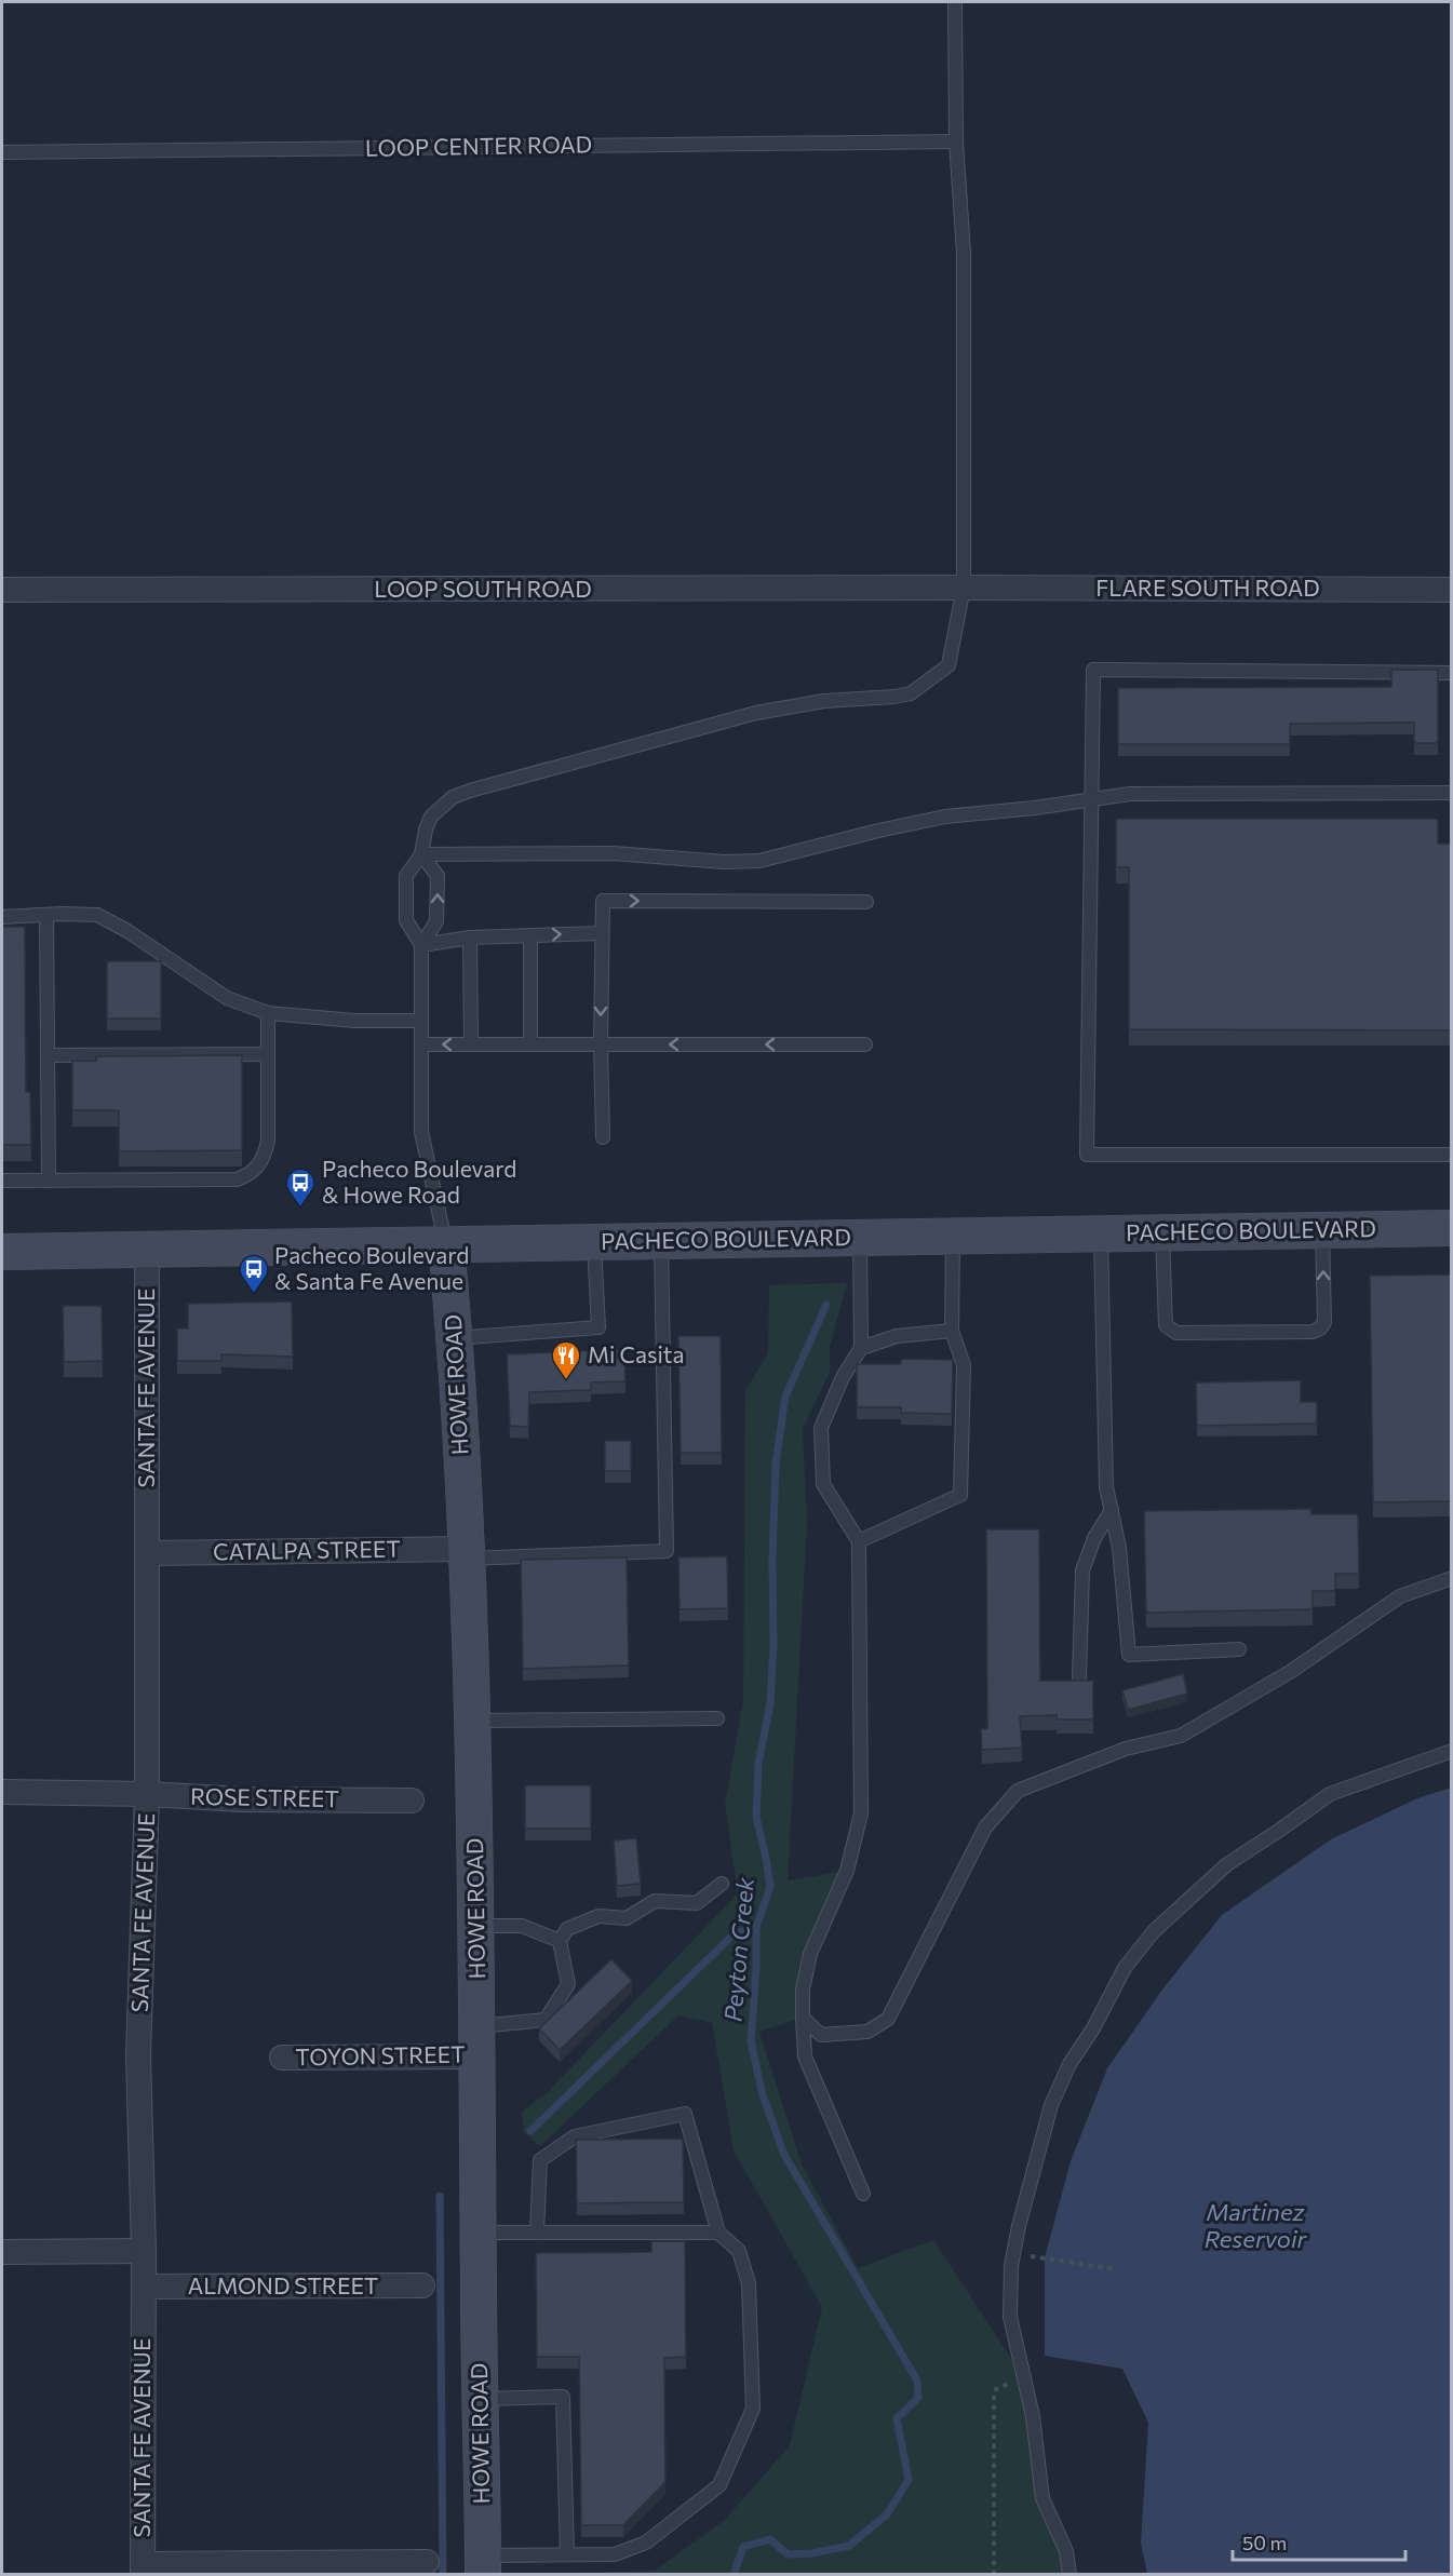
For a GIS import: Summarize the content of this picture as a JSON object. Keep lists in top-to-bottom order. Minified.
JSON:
{"streets":{"main road":["PACHECO BOULEVARD","HOWE ROAD"],"street":["FLARE SOUTH ROAD","LOOP SOUTH ROAD","SANTA FE AVENUE","CATALPA STREET","ROSE STREET","TOYON STREET","ALMOND STREET"],"lane":["LOOP CENTER ROAD"]},"crossings":[["FLARE SOUTH ROAD","LOOP SOUTH ROAD"],["PACHECO BOULEVARD","HOWE ROAD"],["PACHECO BOULEVARD","SANTA FE AVENUE"],["HOWE ROAD","CATALPA STREET"],["HOWE ROAD","TOYON STREET"],["SANTA FE AVENUE","CATALPA STREET"],["SANTA FE AVENUE","ROSE STREET"],["SANTA FE AVENUE","ALMOND STREET"]],"water":["Peyton Creek","Martinez Reservoir"],"places":{"bus stop":["Pacheco Boulevard & Howe Road","Pacheco Boulevard & Santa Fe Avenue"],"restaurant":["Mi Casita"]},"scale_bar":"50 m"}
